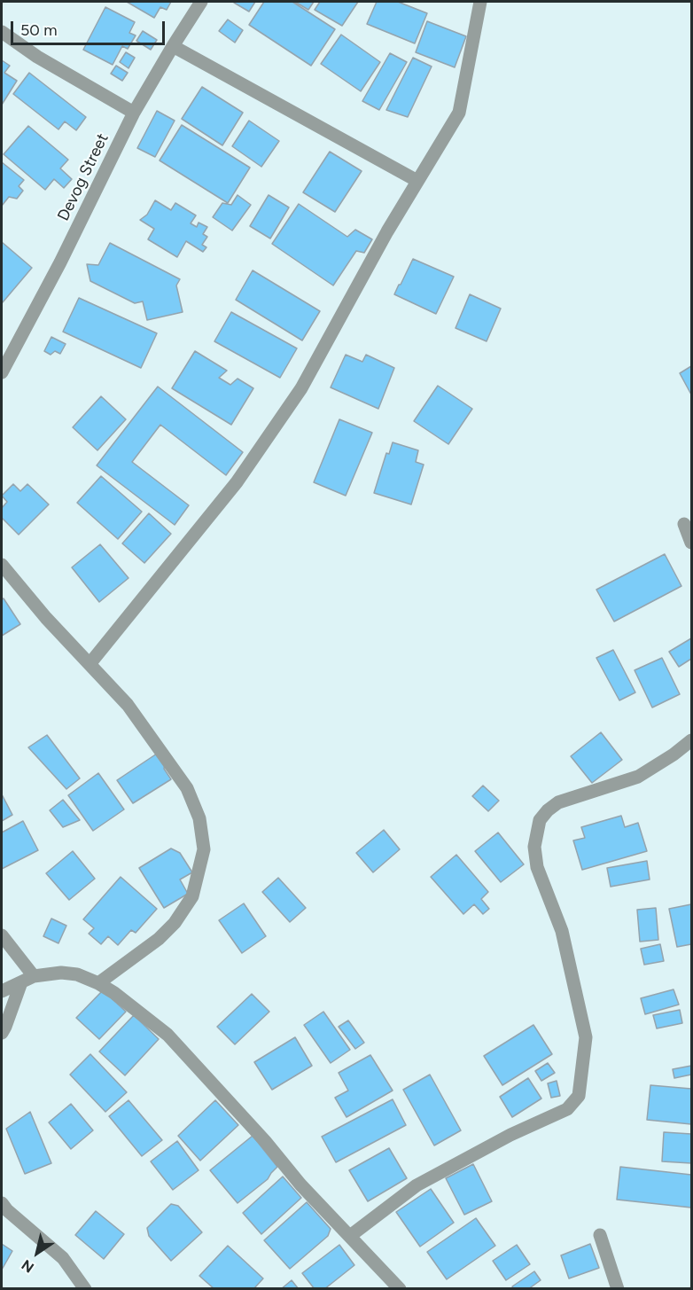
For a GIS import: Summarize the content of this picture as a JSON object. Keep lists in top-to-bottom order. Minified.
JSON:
{"streets":{"street":["Devog Street"]},"scale_bar":"50 m","north":"bottom left"}
